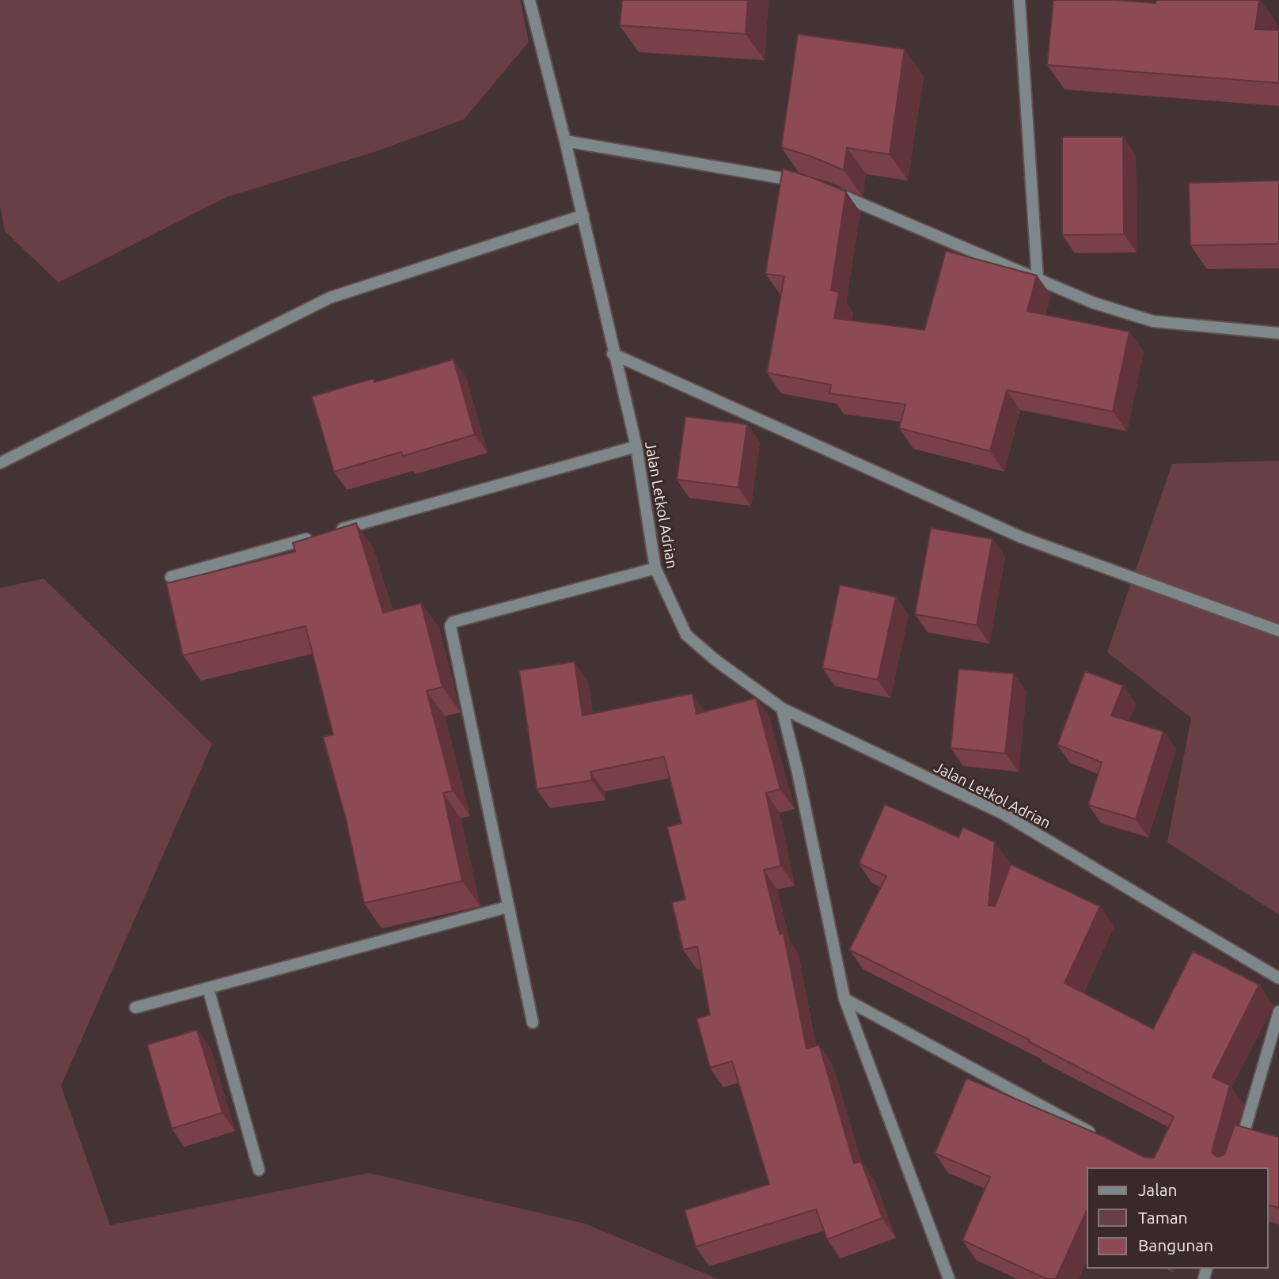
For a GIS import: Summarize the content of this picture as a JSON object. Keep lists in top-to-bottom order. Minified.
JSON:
{"streets":{"street":["Jalan Letkol Adrian"]},"legend":["Jalan","Taman","Bangunan"]}
